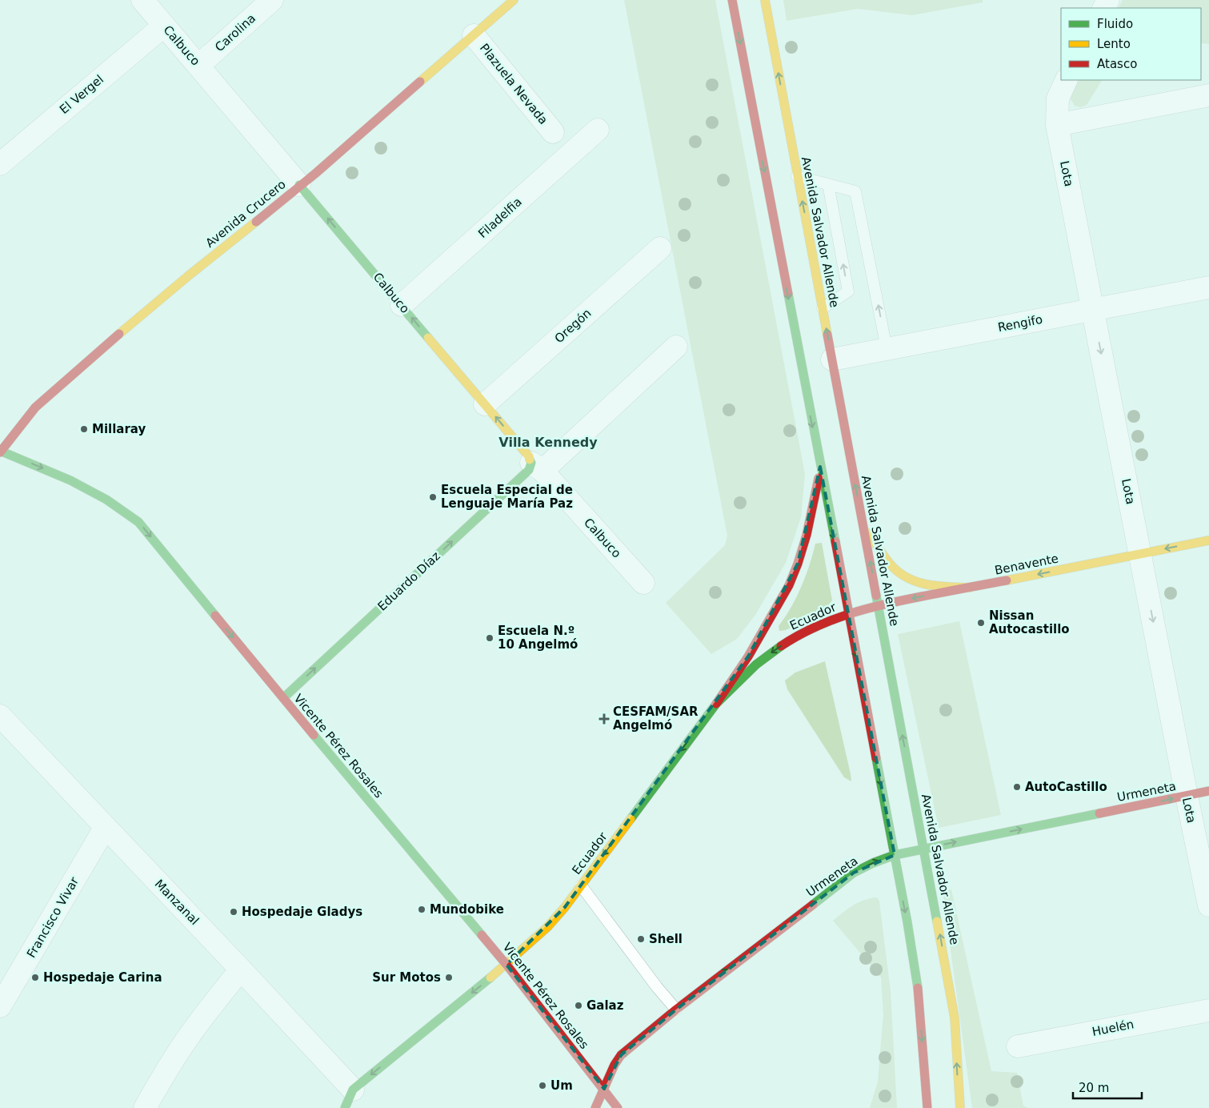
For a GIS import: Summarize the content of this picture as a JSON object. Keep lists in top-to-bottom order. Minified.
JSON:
{"streets":{"main road":["Calbuco","Avenida Crucero","Avenida Salvador Allende","Benavente","Eduardo Díaz","Ecuador","Vicente Pérez Rosales","Urmeneta"],"street":["Carolina","Plazuela Nevada","El Vergel","Lota","Filadelfia","Rengifo","Oregón","Manzanal","Francisco Vivar","Huelén"]},"crossings":[["Carolina","Calbuco"],["Calbuco","El Vergel"],["Calbuco","Avenida Crucero"],["Calbuco","Filadelfia"],["Calbuco","Oregón"],["Calbuco","Eduardo Díaz"],["Plazuela Nevada","Avenida Crucero"],["Lota","Rengifo"],["Lota","Benavente"],["Lota","Urmeneta"],["Avenida Crucero","Vicente Pérez Rosales"],["Avenida Salvador Allende","Rengifo"],["Avenida Salvador Allende","Benavente"],["Avenida Salvador Allende","Urmeneta"],["Benavente","Ecuador"],["Eduardo Díaz","Vicente Pérez Rosales"],["Ecuador","Vicente Pérez Rosales"],["Ecuador","Manzanal"],["Vicente Pérez Rosales","Urmeneta"],["Manzanal","Francisco Vivar"]],"one_way":["Calbuco","Lota","Benavente","Eduardo Díaz","Vicente Pérez Rosales","Urmeneta"],"districts":["Villa Kennedy"],"places":{"other":["Millaray","Escuela Especial de Lenguaje María Paz","Nissan Autocastillo","Escuela N.º 10 Angelmó","AutoCastillo","Mundobike","Hospedaje Gladys","Shell","Hospedaje Carina","Sur Motos","Galaz","Um"],"health":["CESFAM/SAR Angelmó"]},"legend":["Fluido","Lento","Atasco"],"scale_bar":"20 m"}
